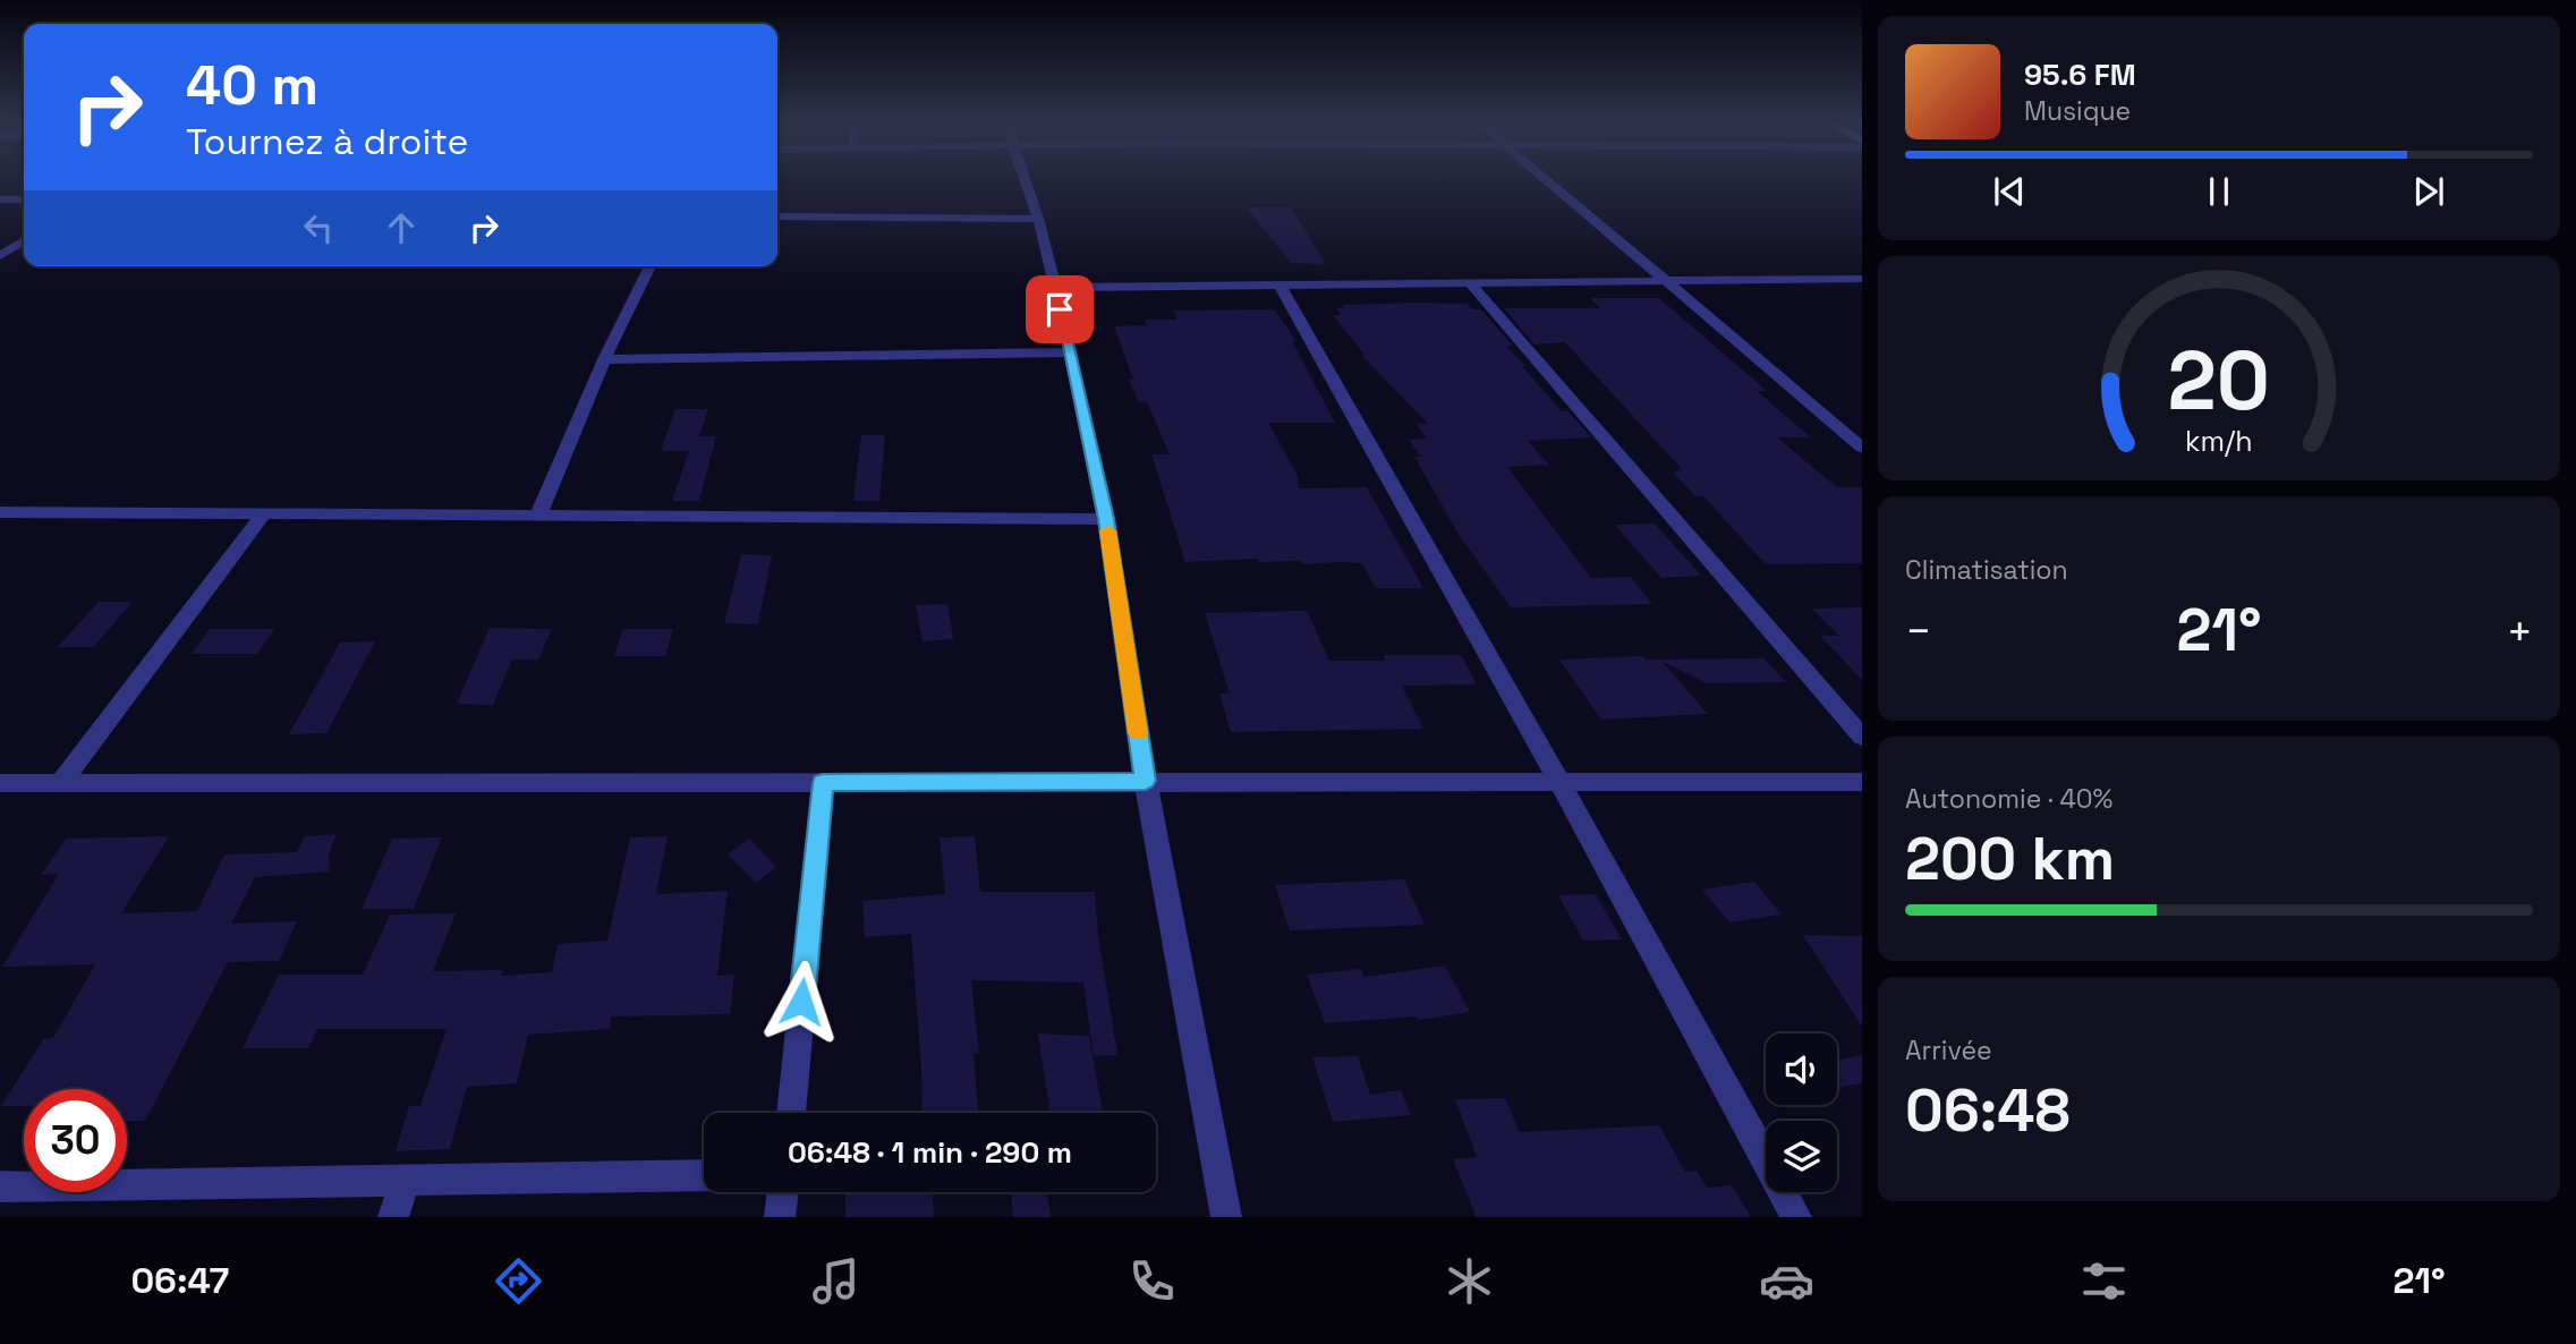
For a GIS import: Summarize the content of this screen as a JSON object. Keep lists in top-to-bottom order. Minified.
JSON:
{"page":{"turn":["40 m","Tournez à droite"],"song":["95.6 FM","Musique"],"tile":["Climatisation",["Autonomie · 40%","200 km"],["Arrivée","06:48"]],"heat":["−","21°","+"],"limit":"30","trip":"06:48 · 1 min · 290 m","tabs":["06:47","21°"],"gauge":["20","km/h"]}}
